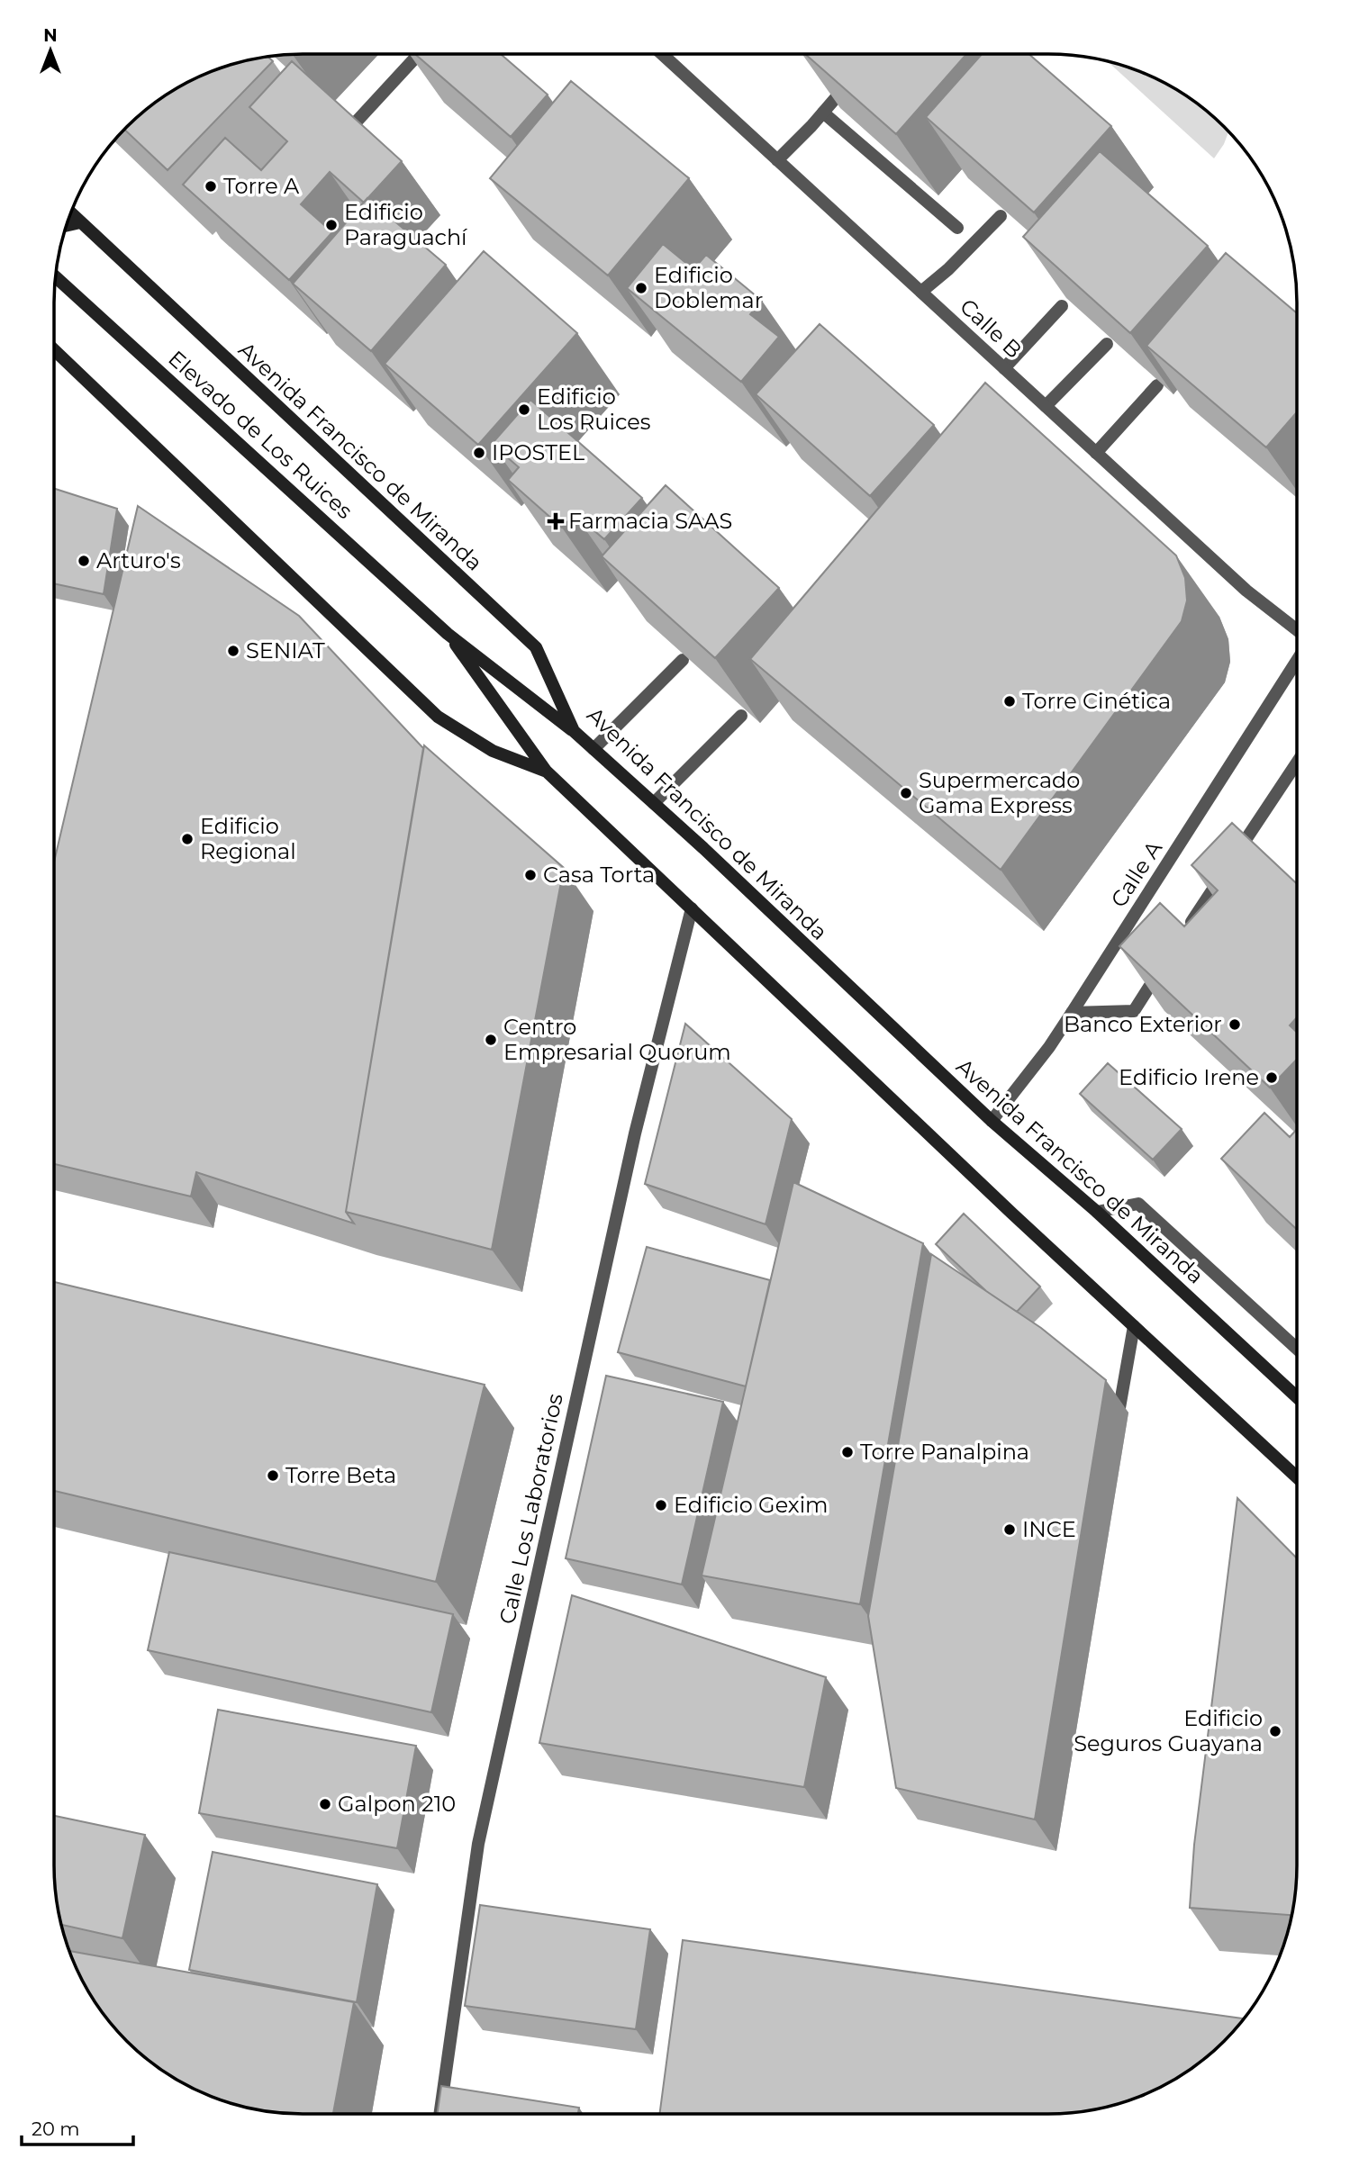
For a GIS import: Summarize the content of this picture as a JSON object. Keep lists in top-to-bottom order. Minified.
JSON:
{"streets":{"main road":["Elevado de Los Ruices","Avenida Francisco de Miranda"],"street":["Calle B","Calle A","Calle Los Laboratorios"]},"crossings":[["Elevado de Los Ruices","Avenida Francisco de Miranda"],["Avenida Francisco de Miranda","Calle A"]],"places":{"other":["Torre A","Edificio Paraguachí","Edificio Doblemar","Edificio Los Ruices","IPOSTEL","Arturo's","SENIAT","Torre Cinética","Supermercado Gama Express","Edificio Regional","Casa Torta","Banco Exterior","Centro Empresarial Quorum","Edificio Irene","Torre Panalpina","Torre Beta","Edificio Gexim","INCE","Edificio Seguros Guayana","Galpon 210"],"health":["Farmacia SAAS"]},"scale_bar":"20 m","north":"top"}
